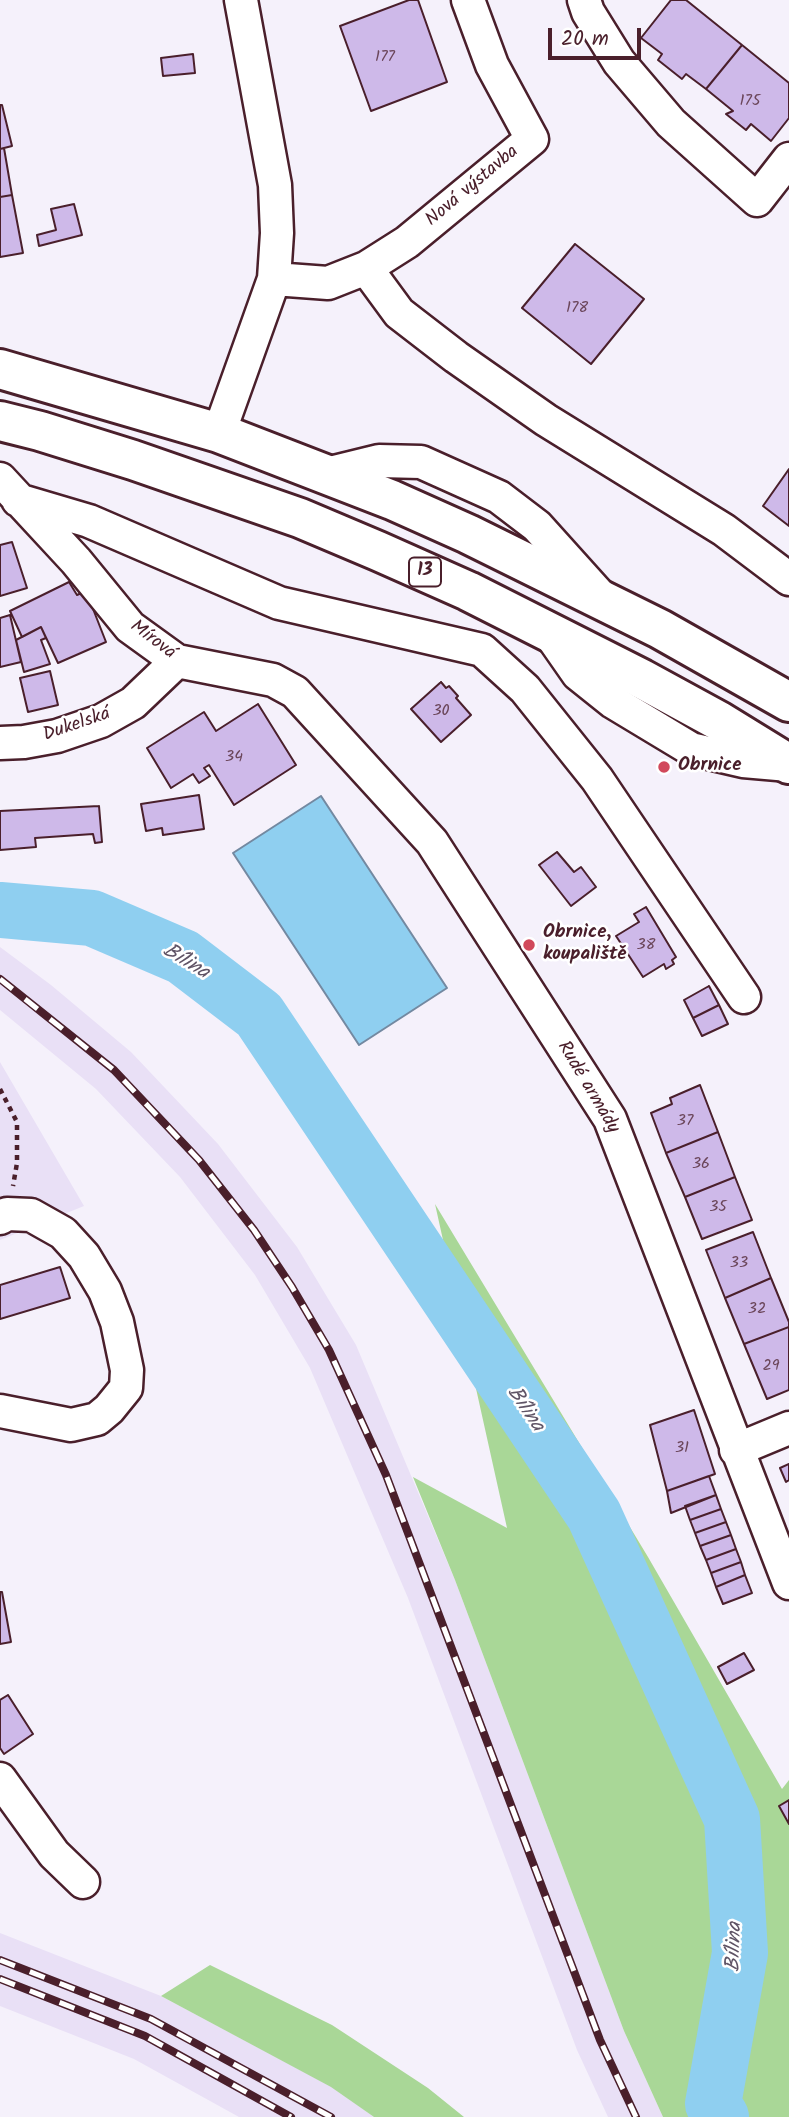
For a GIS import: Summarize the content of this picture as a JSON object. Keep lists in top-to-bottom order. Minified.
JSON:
{"streets":{"highway":["13"],"street":["Nová výstavba","Mírová","Dukelská","Rudé armády"]},"crossings":[["Mírová","Dukelská"],["Mírová","Rudé armády"]],"water":["Bílina"],"places":["Obrnice","Obrnice, koupaliště"],"house_numbers":["177","175","178","30","34","38","37","36","35","33","32","29","31"],"scale_bar":"20 m"}
